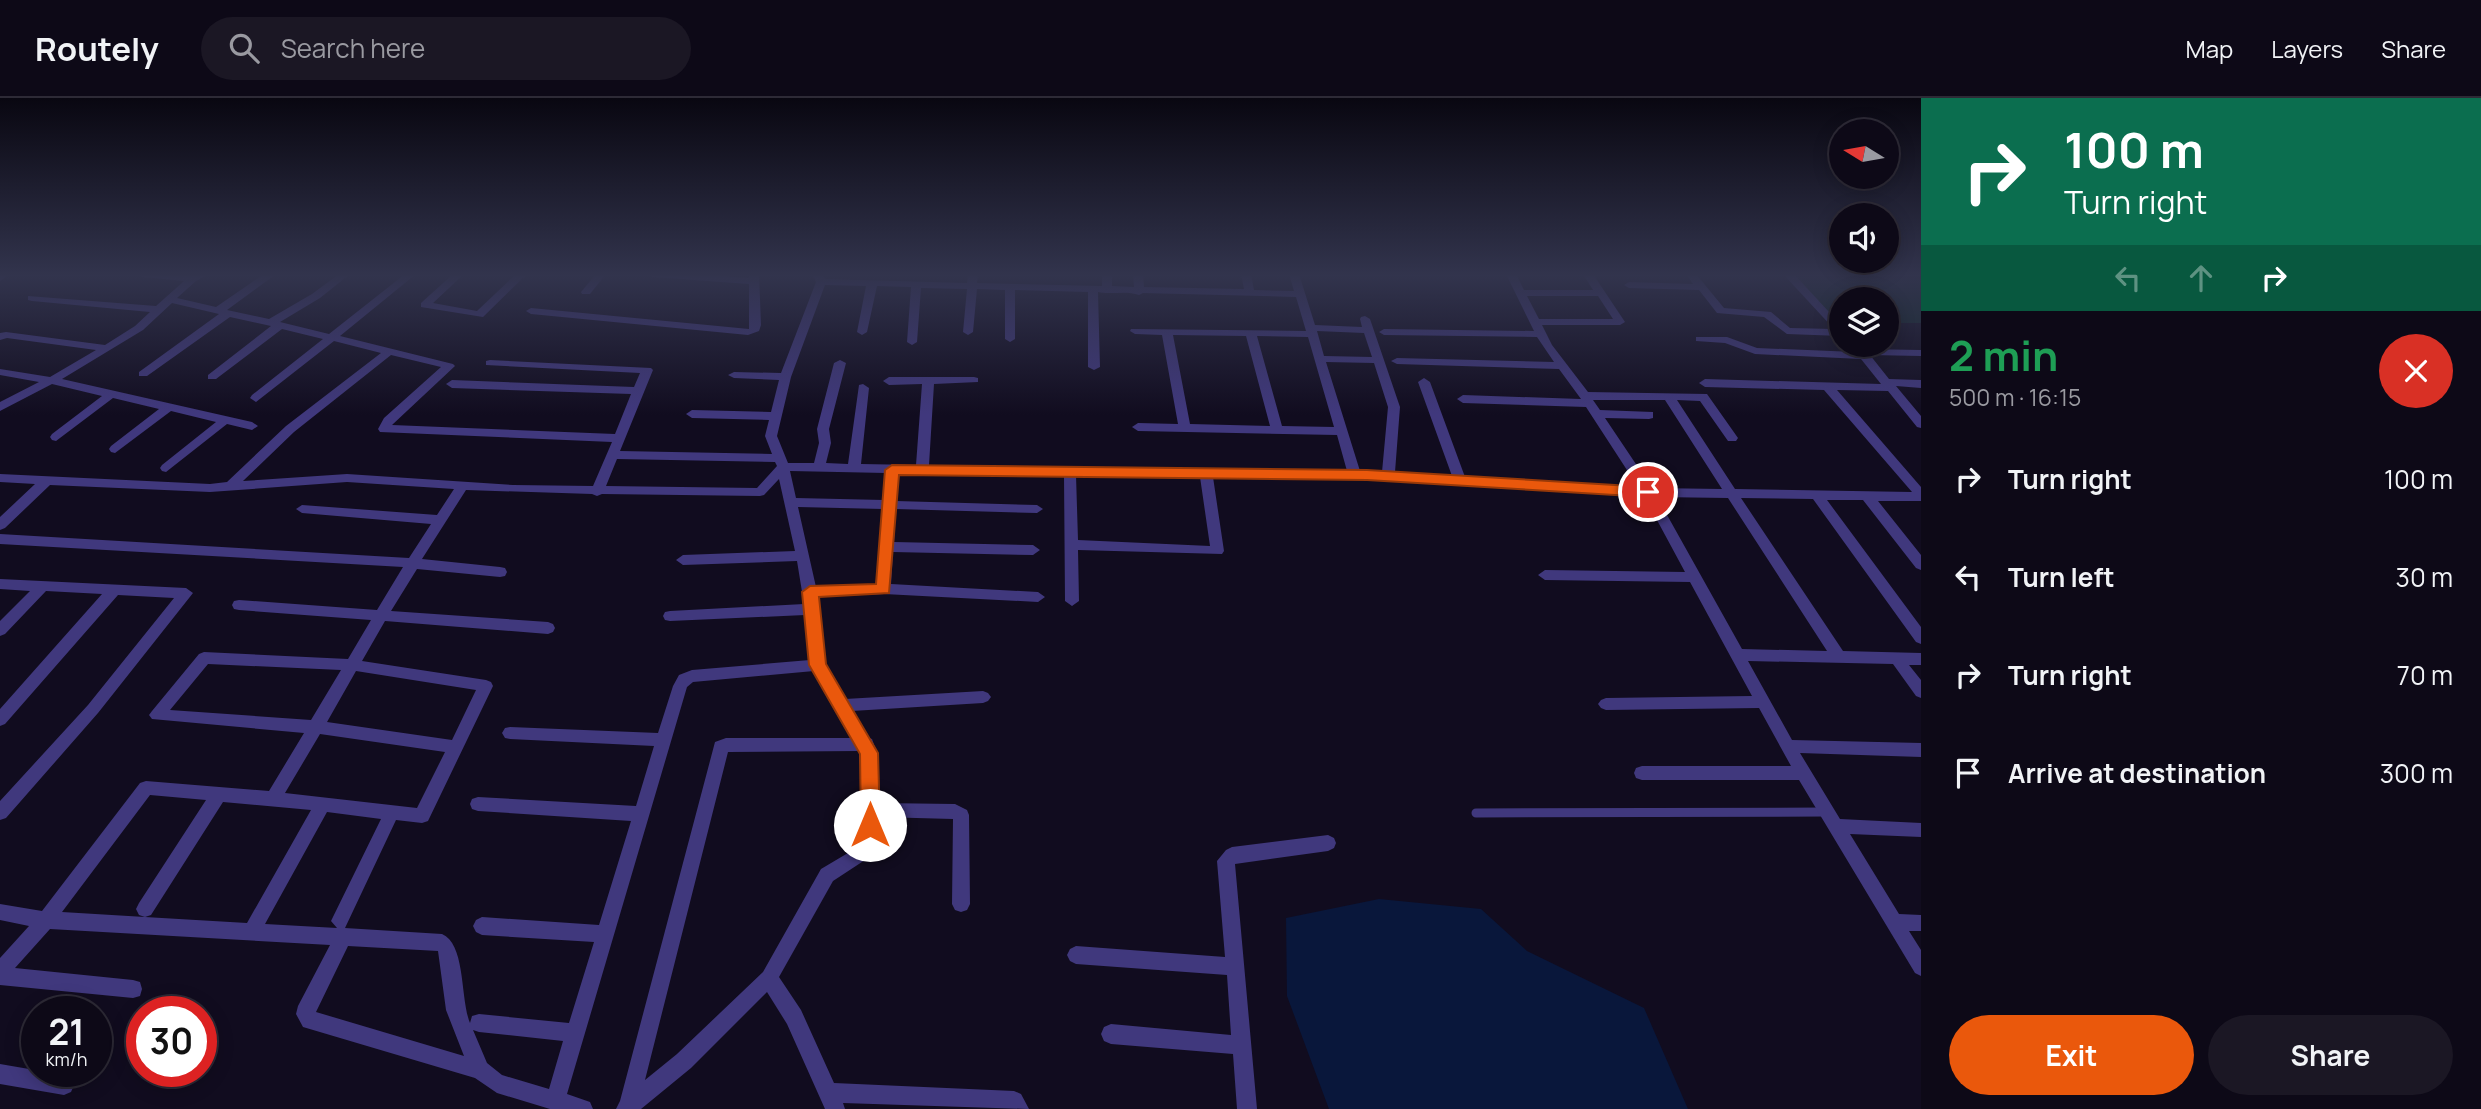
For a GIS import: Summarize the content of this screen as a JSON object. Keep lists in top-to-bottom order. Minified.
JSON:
{"north":"left","page":{"header":"Routely","search":"Search here","nav":["Map","Layers","Share"],"turn":["100 m","Turn right"],"heading":["2 min","500 m · 16:15"],"list":[{"name":"Turn right","value":"100 m"},{"name":"Turn left","value":"30 m"},{"name":"Turn right","value":"70 m"},{"name":"Arrive at destination","value":"300 m"}],"speed":"21 km/h","limit":"30","buttons":["Exit","Share"]}}
